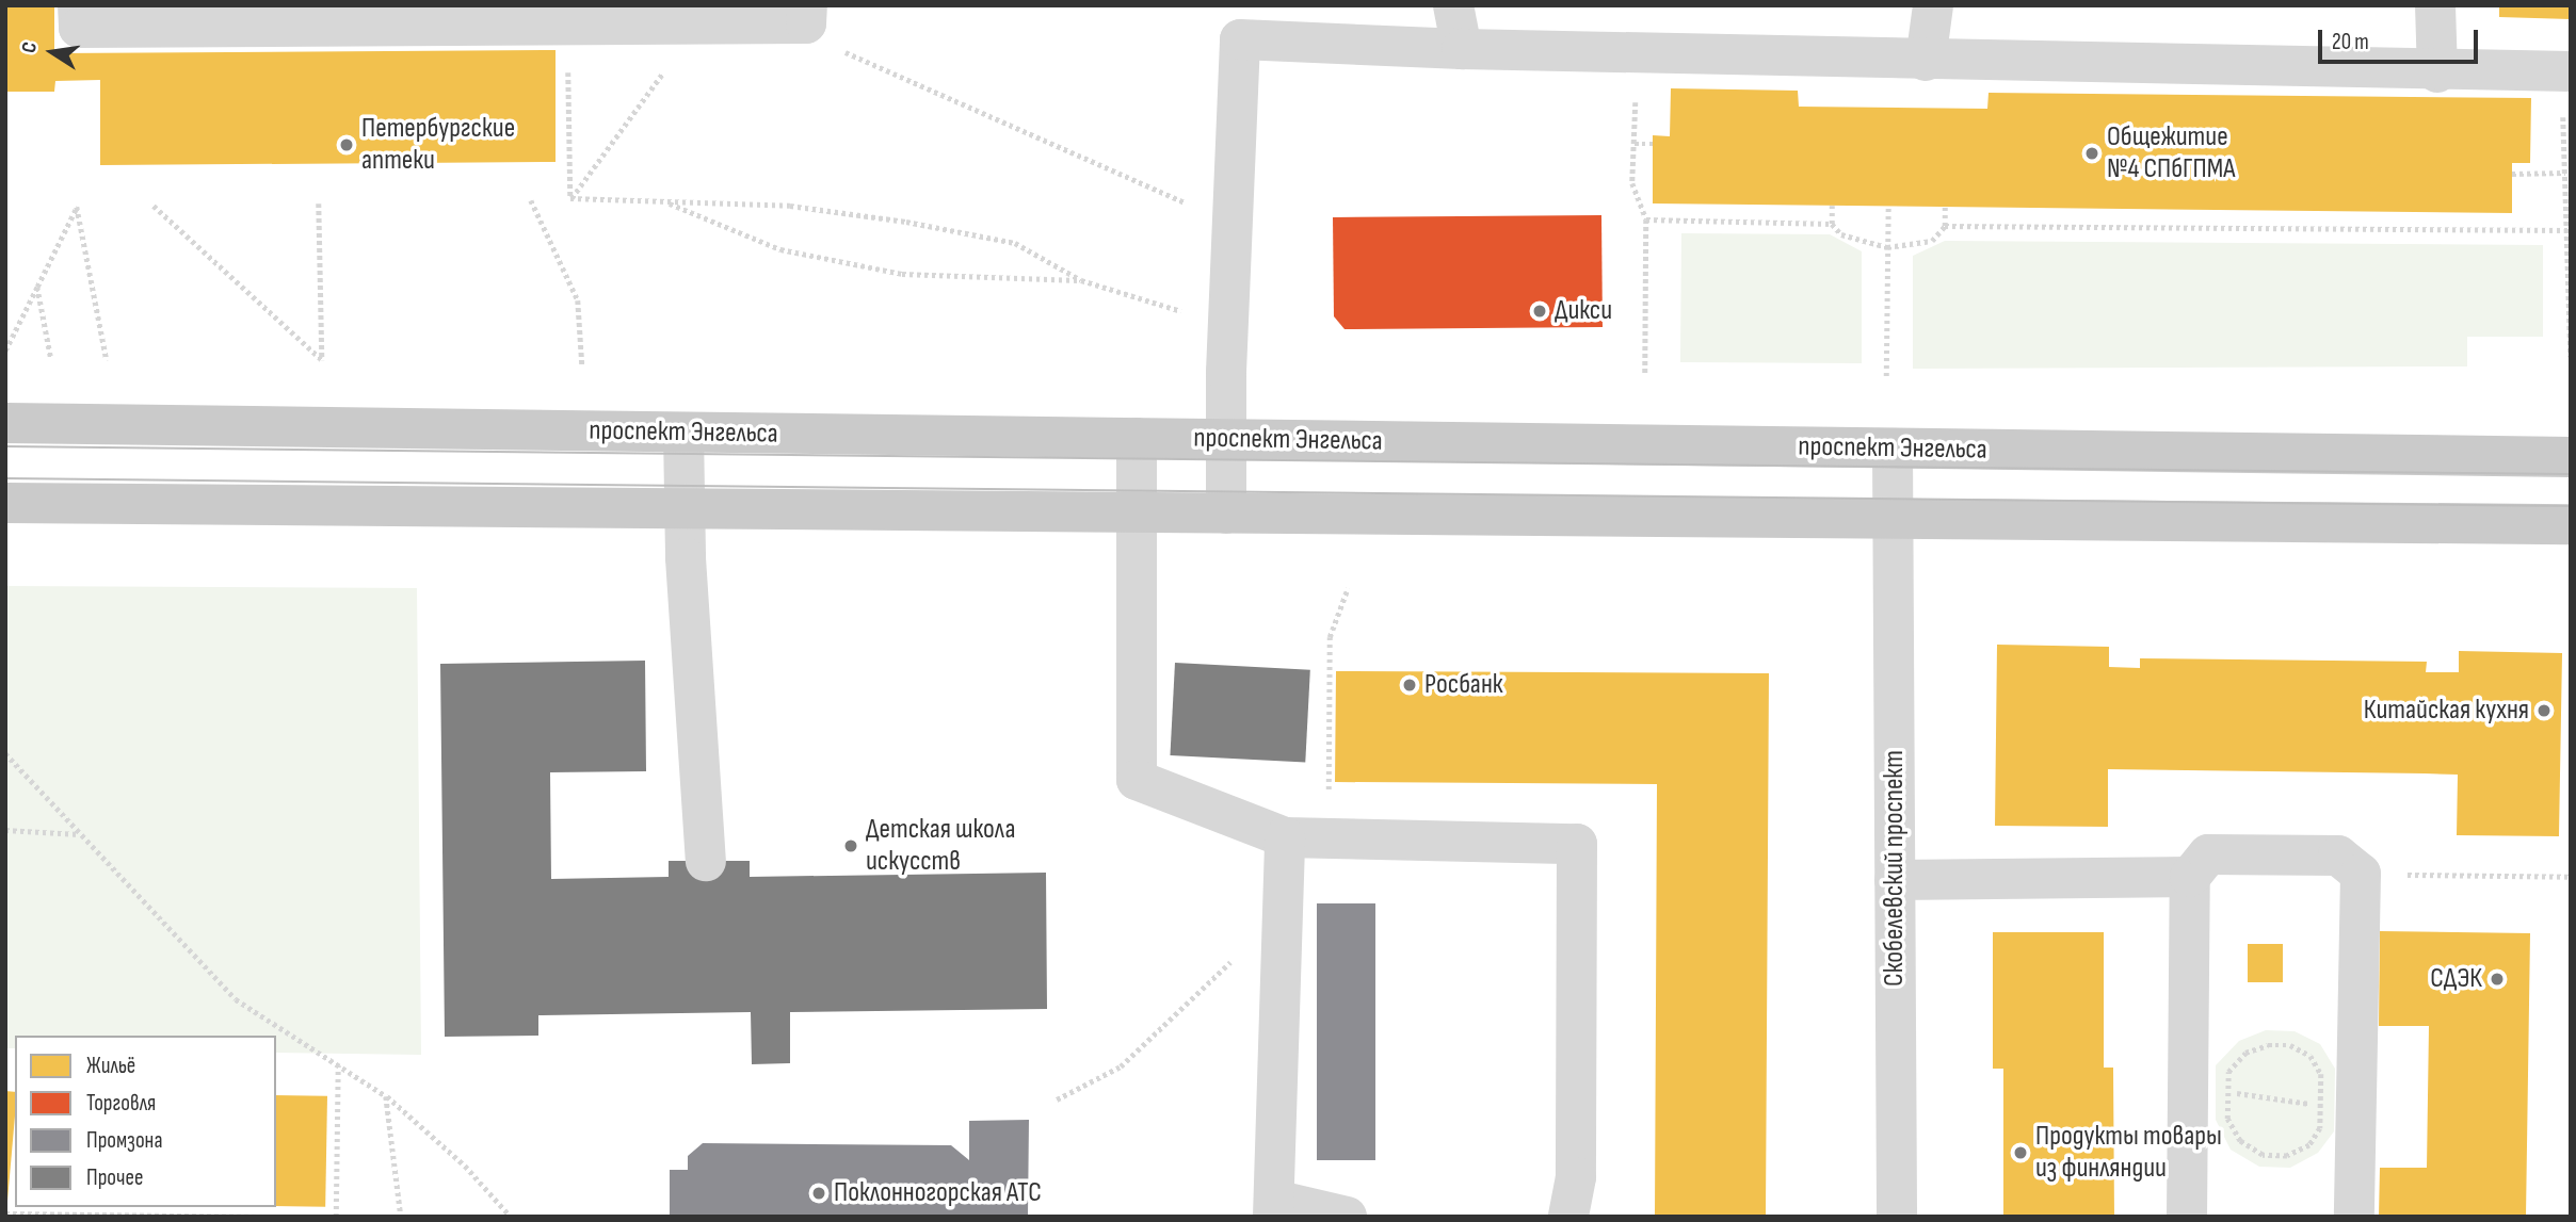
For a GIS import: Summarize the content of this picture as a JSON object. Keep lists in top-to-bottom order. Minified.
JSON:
{"streets":{"main road":["проспект Энгельса"],"street":["Скобелевский проспект"]},"crossings":[["проспект Энгельса","Скобелевский проспект"]],"places":["Петербургские аптеки","Общежитие №4 СПбГПМА","Дикси","Росбанк","Китайская кухня","Детская школа искусств","СДЭК","Продукты товары из финляндии","Поклонногорская АТС"],"legend":["Жильё","Торговля","Промзона","Прочее"],"scale_bar":"20 m","north":"left"}
